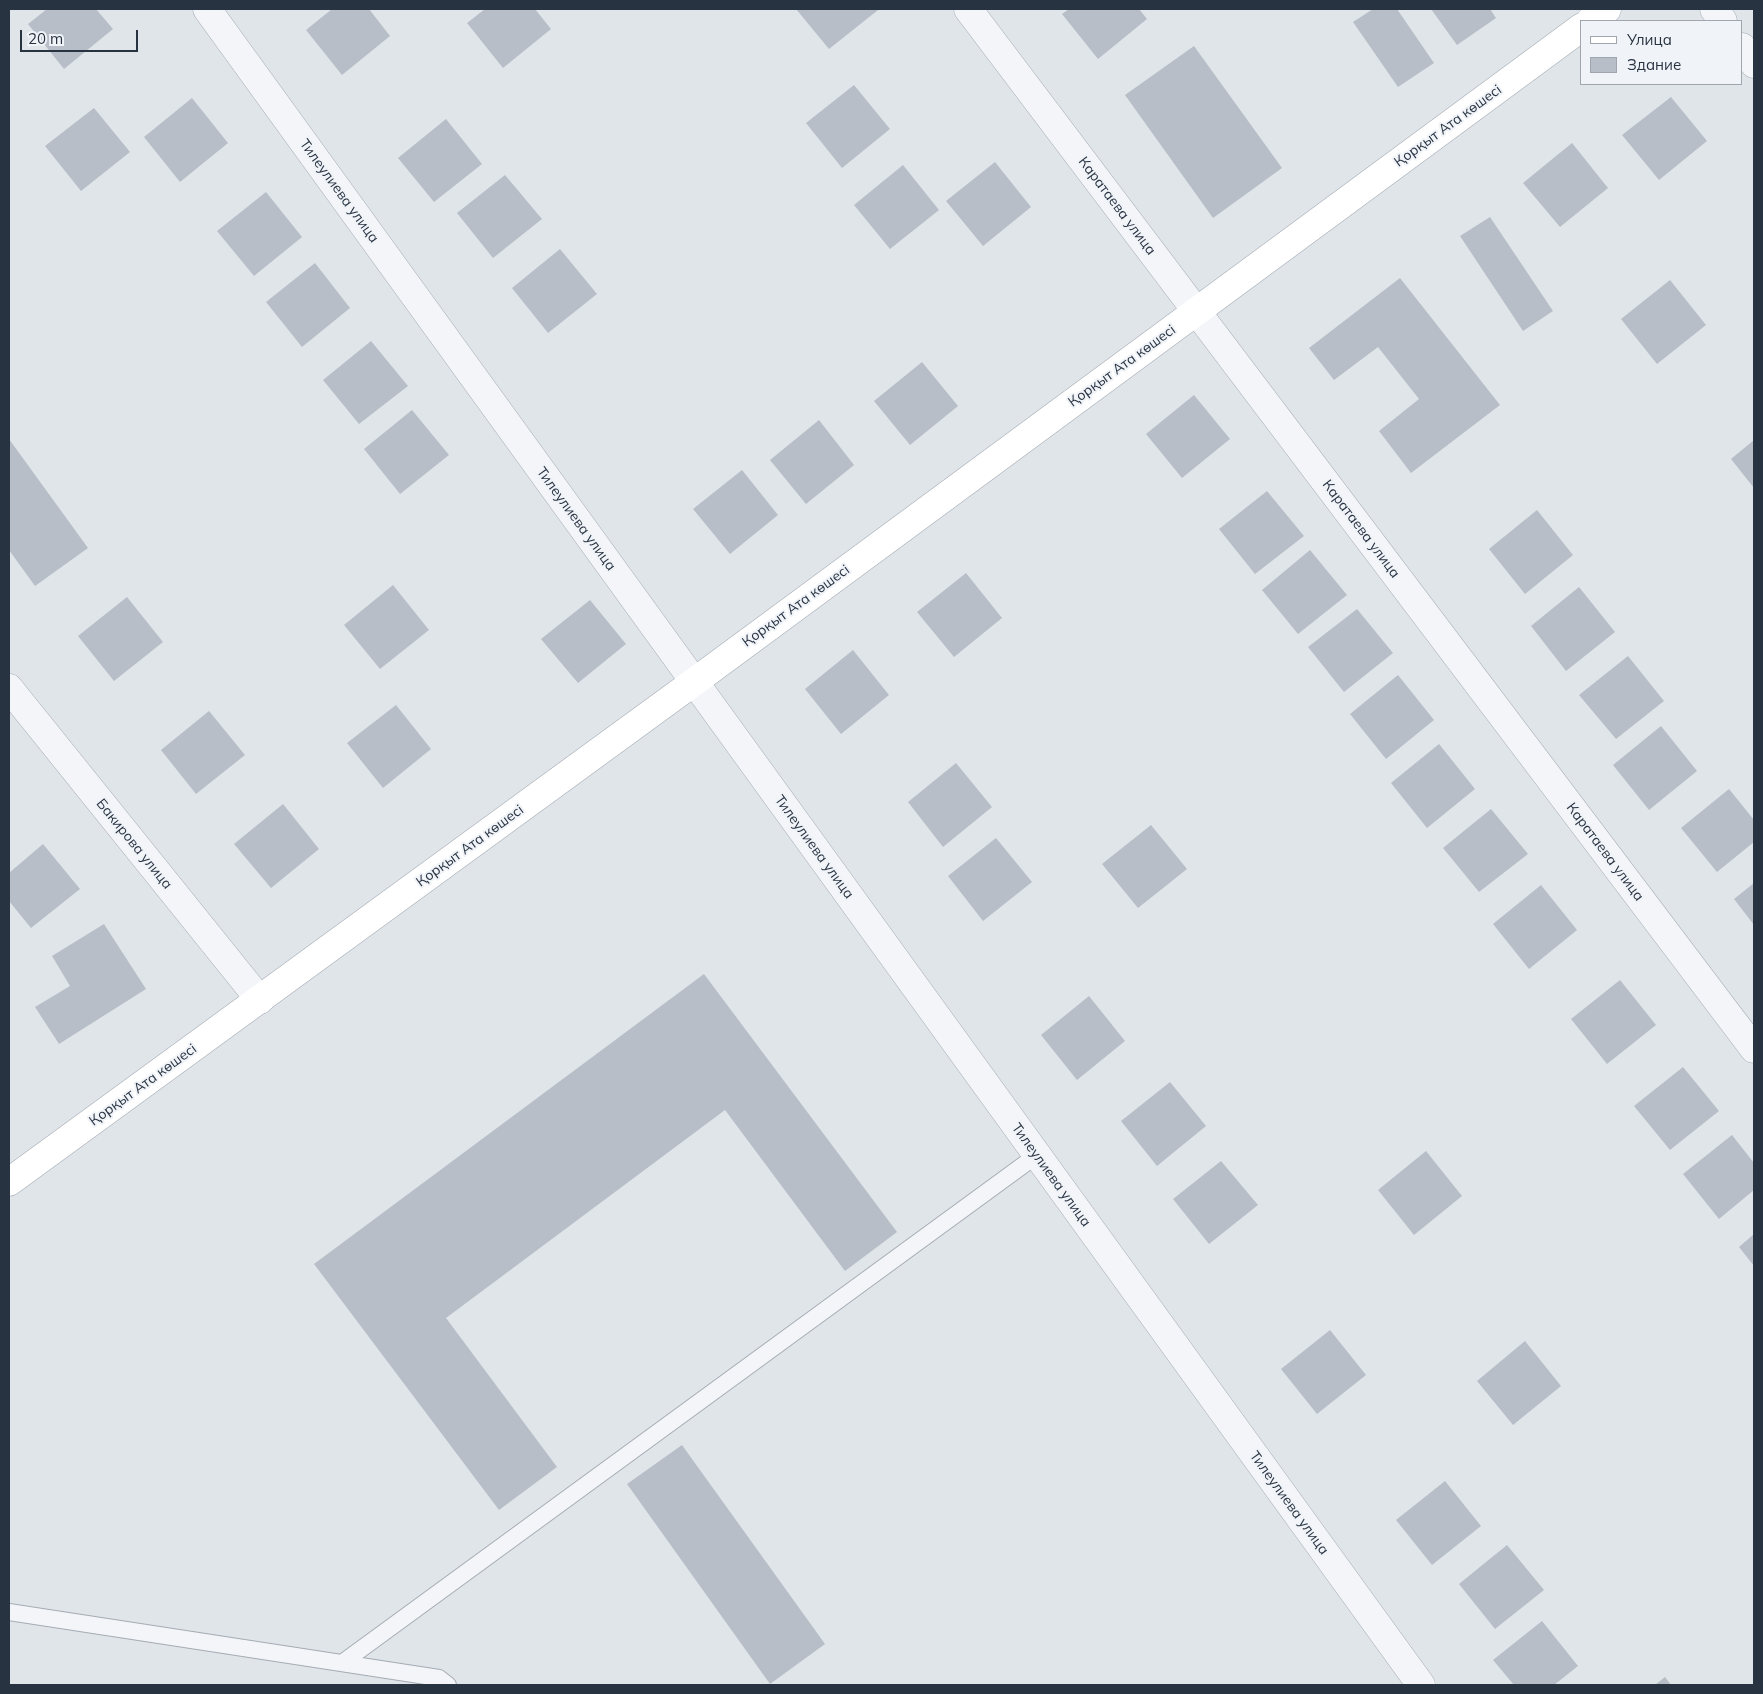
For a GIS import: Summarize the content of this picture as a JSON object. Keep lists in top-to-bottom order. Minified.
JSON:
{"streets":{"main road":["Қорқыт Ата көшесі"],"street":["Тилеулиева улица","Каратаева улица","Бакирова улица"]},"crossings":[["Қорқыт Ата көшесі","Тилеулиева улица"],["Қорқыт Ата көшесі","Каратаева улица"],["Қорқыт Ата көшесі","Бакирова улица"]],"legend":["Улица","Здание"],"scale_bar":"20 m"}
